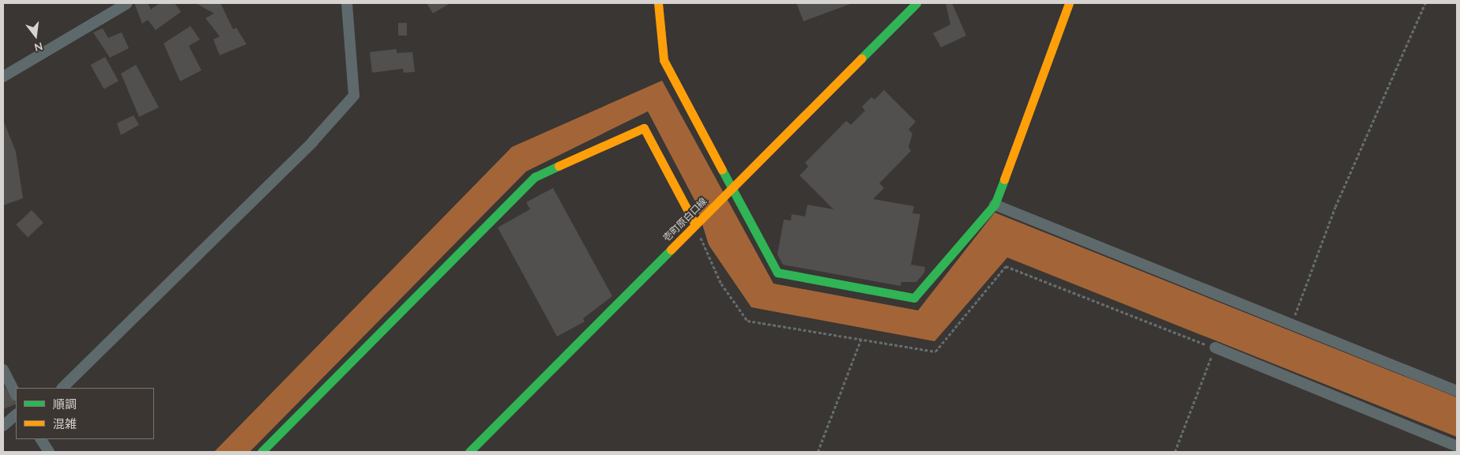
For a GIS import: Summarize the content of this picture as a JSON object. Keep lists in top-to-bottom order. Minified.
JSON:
{"streets":{"street":["壱町原白口線"]},"legend":["順調","混雑"],"north":"bottom"}
